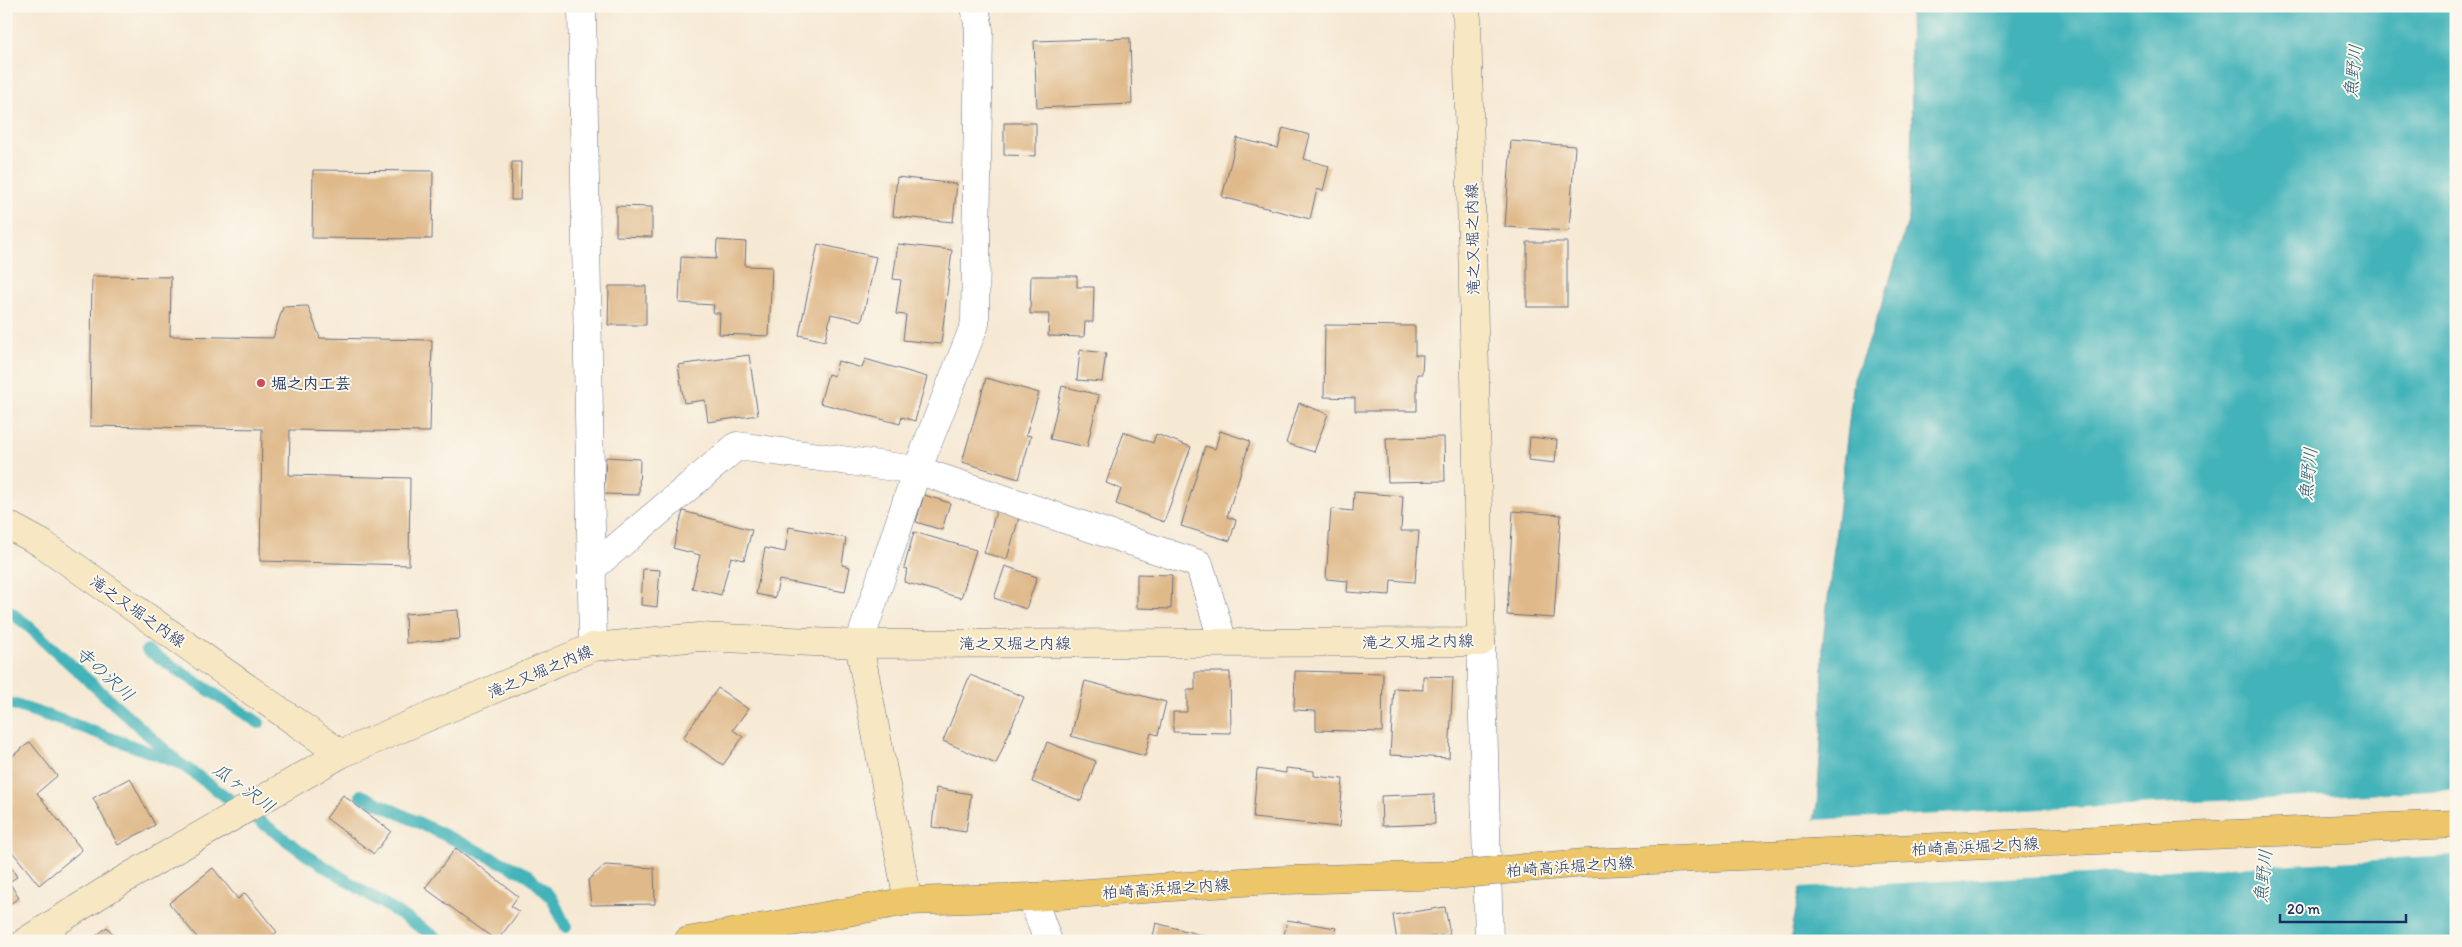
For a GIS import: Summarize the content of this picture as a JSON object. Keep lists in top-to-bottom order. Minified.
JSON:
{"streets":{"main road":["滝之又堀之内線","柏崎高浜堀之内線"]},"water":["魚野川","寺の沢川","瓜ヶ沢川"],"places":["堀之内工芸"],"scale_bar":"20 m"}
